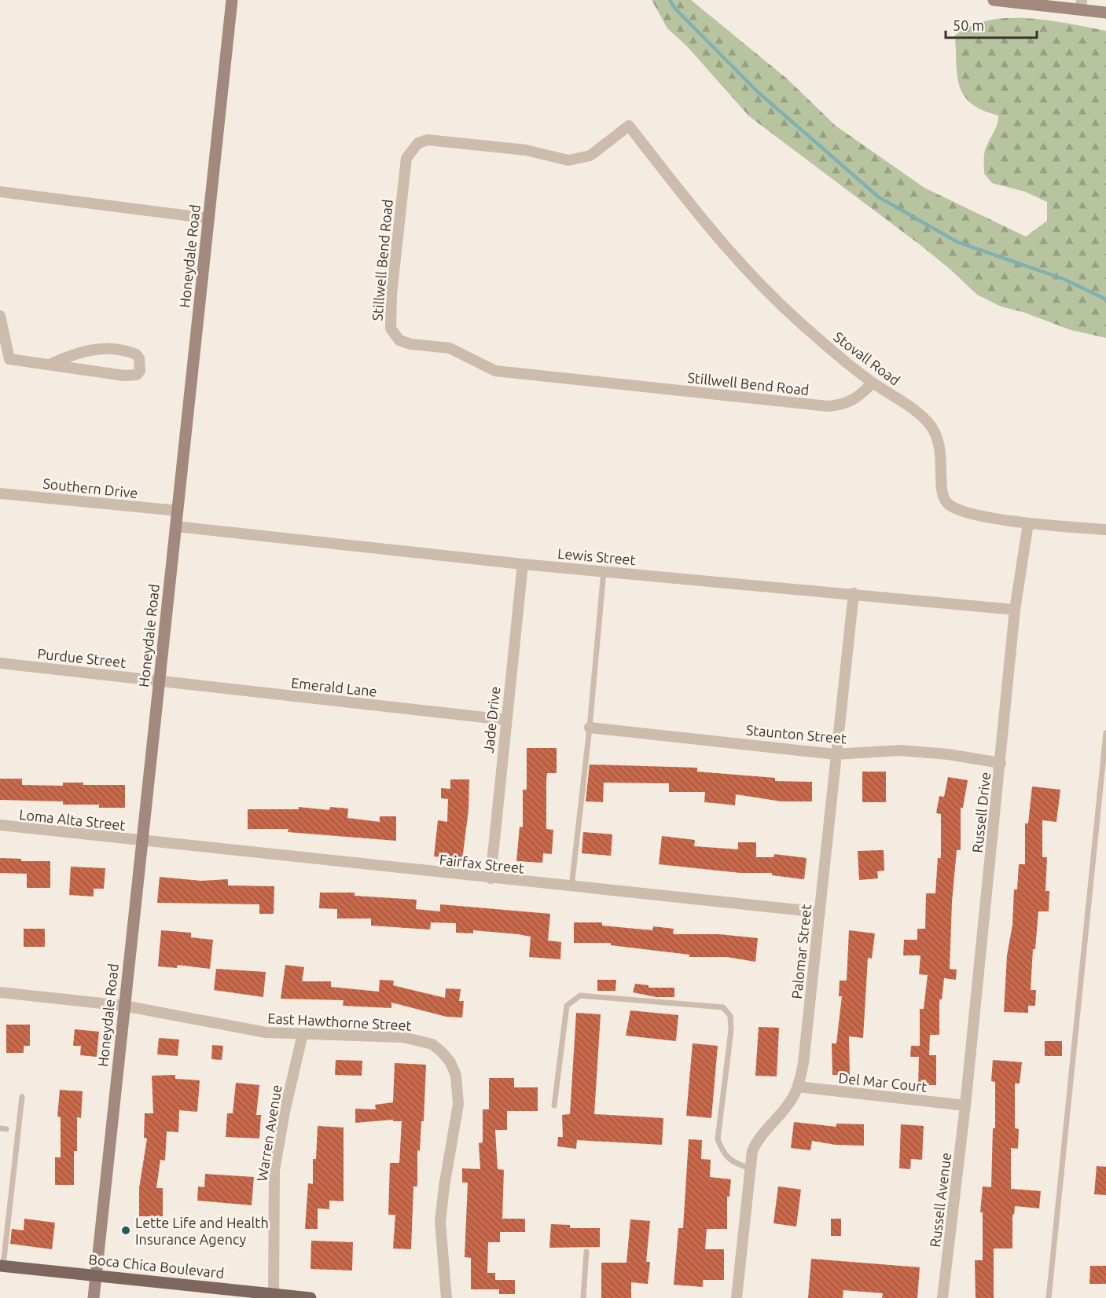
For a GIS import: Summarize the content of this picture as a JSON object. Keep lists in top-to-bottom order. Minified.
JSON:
{"streets":{"main road":["Boca Chica Boulevard"],"street":["Honeydale Road","Stillwell Bend Road","Stovall Road","Southern Drive","Lewis Street","Purdue Street","Emerald Lane","Jade Drive","Staunton Street","Russell Drive","Loma Alta Street","Fairfax Street","Palomar Street","East Hawthorne Street","Del Mar Court","Warren Avenue","Russell Avenue"]},"crossings":[["Honeydale Road","Southern Drive"],["Honeydale Road","Lewis Street"],["Honeydale Road","Purdue Street"],["Honeydale Road","Emerald Lane"],["Honeydale Road","Loma Alta Street"],["Honeydale Road","Fairfax Street"],["Honeydale Road","East Hawthorne Street"],["Honeydale Road","Boca Chica Boulevard"],["Stillwell Bend Road","Stovall Road"],["Stovall Road","Russell Drive"],["Lewis Street","Jade Drive"],["Lewis Street","Russell Drive"],["Lewis Street","Palomar Street"],["Purdue Street","Emerald Lane"],["Emerald Lane","Jade Drive"],["Jade Drive","Fairfax Street"],["Staunton Street","Russell Drive"],["Staunton Street","Palomar Street"],["Russell Drive","Del Mar Court"],["Russell Drive","Russell Avenue"],["Loma Alta Street","Fairfax Street"],["Fairfax Street","Palomar Street"],["Palomar Street","Del Mar Court"],["East Hawthorne Street","Warren Avenue"],["Del Mar Court","Russell Avenue"],["Warren Avenue","Boca Chica Boulevard"]],"places":["Lette Life and Health Insurance Agency"],"scale_bar":"50 m"}
